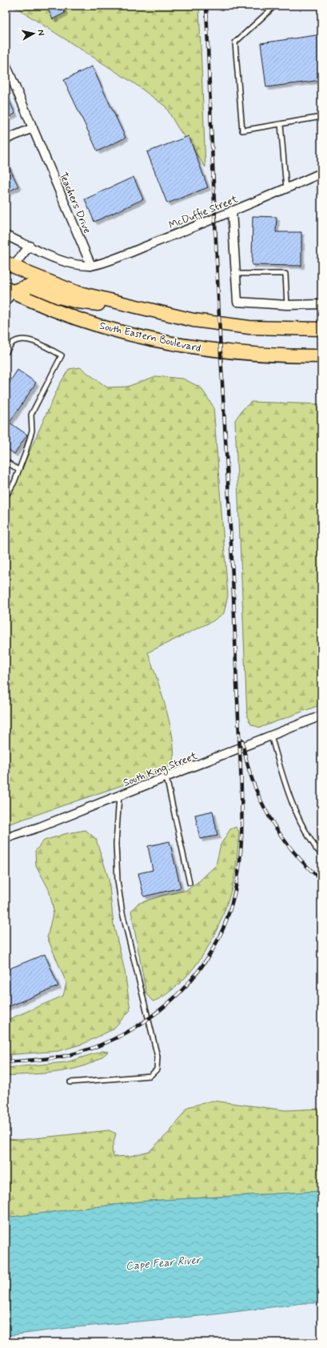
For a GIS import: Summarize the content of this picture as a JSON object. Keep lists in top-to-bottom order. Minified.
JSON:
{"streets":{"highway":["South Eastern Boulevard"],"street":["Teachers Drive","McDuffie Street","South King Street"]},"crossings":[["Teachers Drive","McDuffie Street"]],"water":["Cape Fear River"],"north":"right"}
